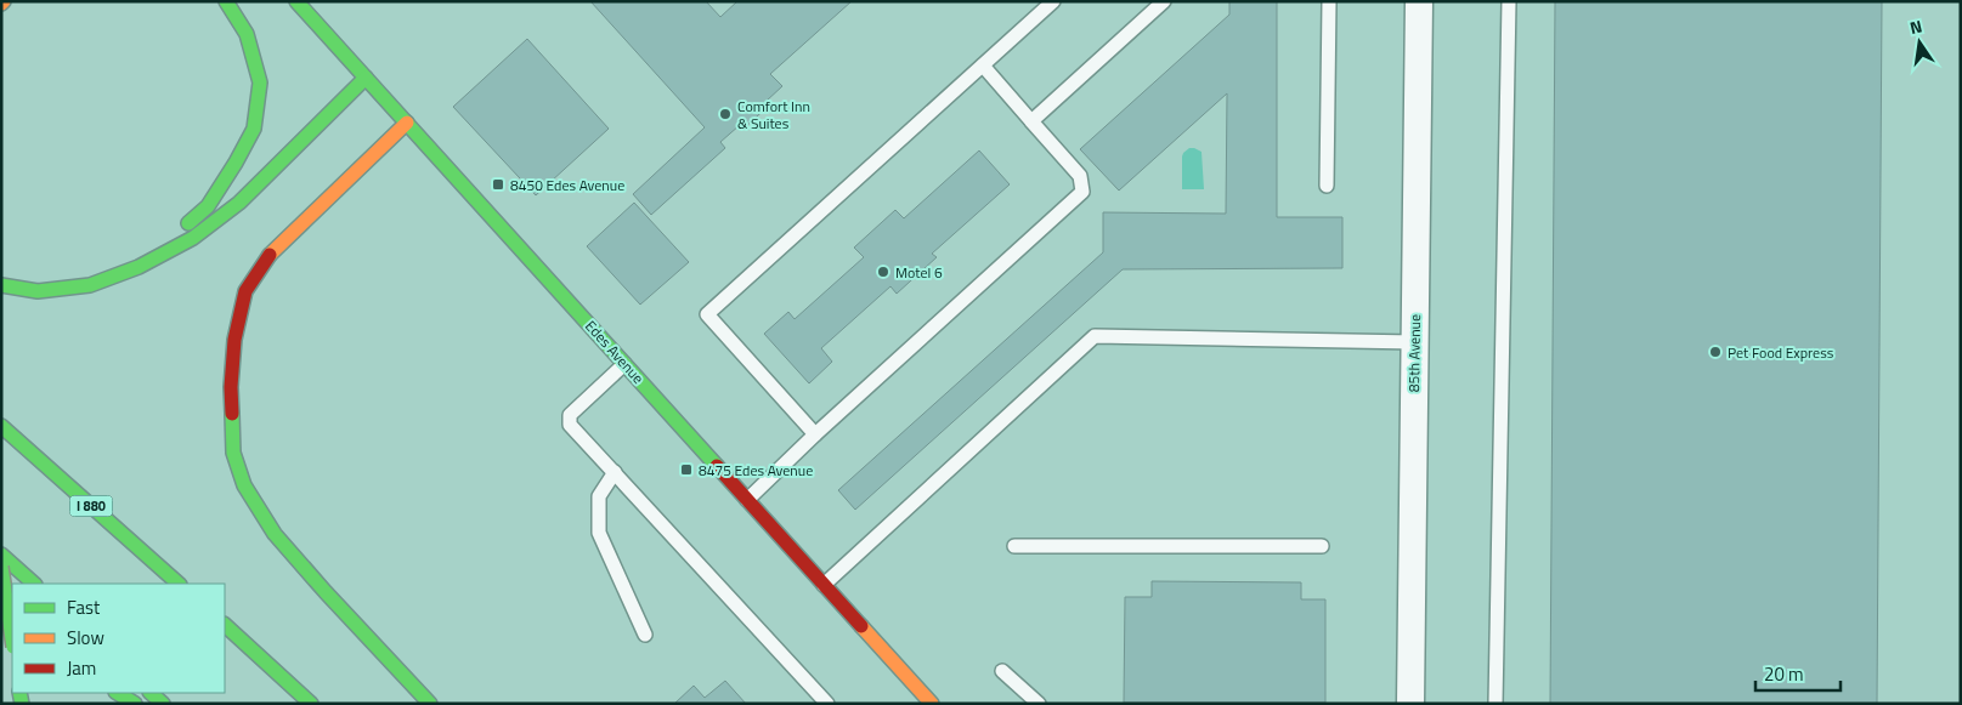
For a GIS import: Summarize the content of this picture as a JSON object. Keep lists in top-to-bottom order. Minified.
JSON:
{"streets":{"main road":["Edes Avenue","I 880"],"street":["85th Avenue"]},"places":{"other":["Comfort Inn & Suites","Motel 6","Pet Food Express"],"transit":["8450 Edes Avenue","8475 Edes Avenue"]},"legend":["Fast","Slow","Jam"],"scale_bar":"20 m","north":"top"}
